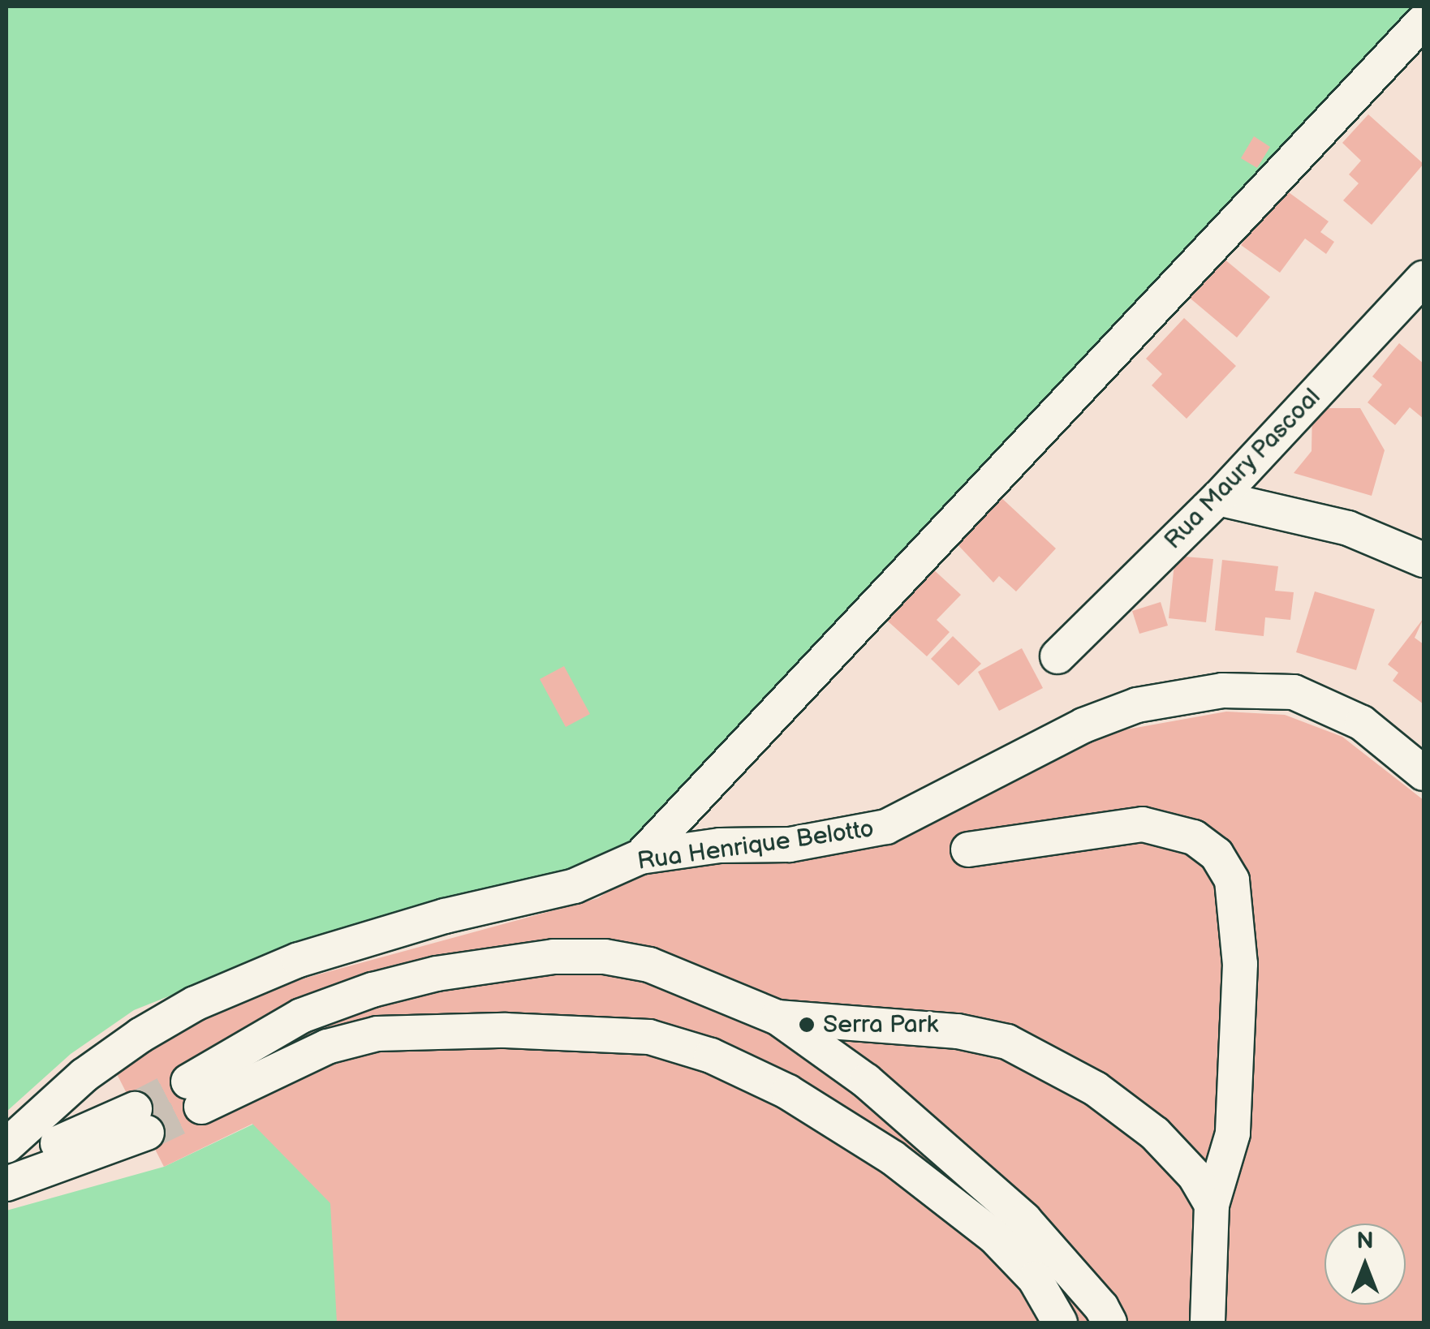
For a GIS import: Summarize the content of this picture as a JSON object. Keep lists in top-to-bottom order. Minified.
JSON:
{"streets":{"street":["Rua Maury Pascoal","Rua Henrique Belotto"]},"places":["Serra Park"],"north":"top"}
